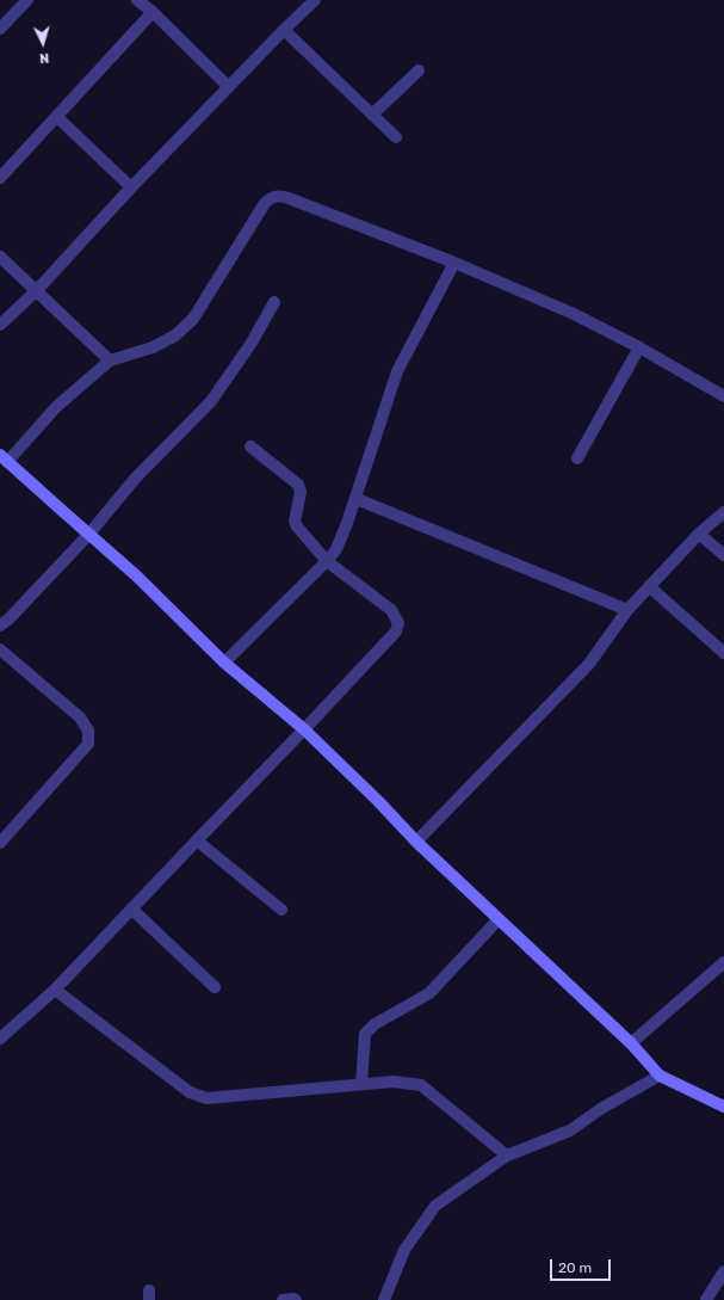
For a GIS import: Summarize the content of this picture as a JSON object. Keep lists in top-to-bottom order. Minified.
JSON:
{"scale_bar":"20 m","north":"bottom"}
